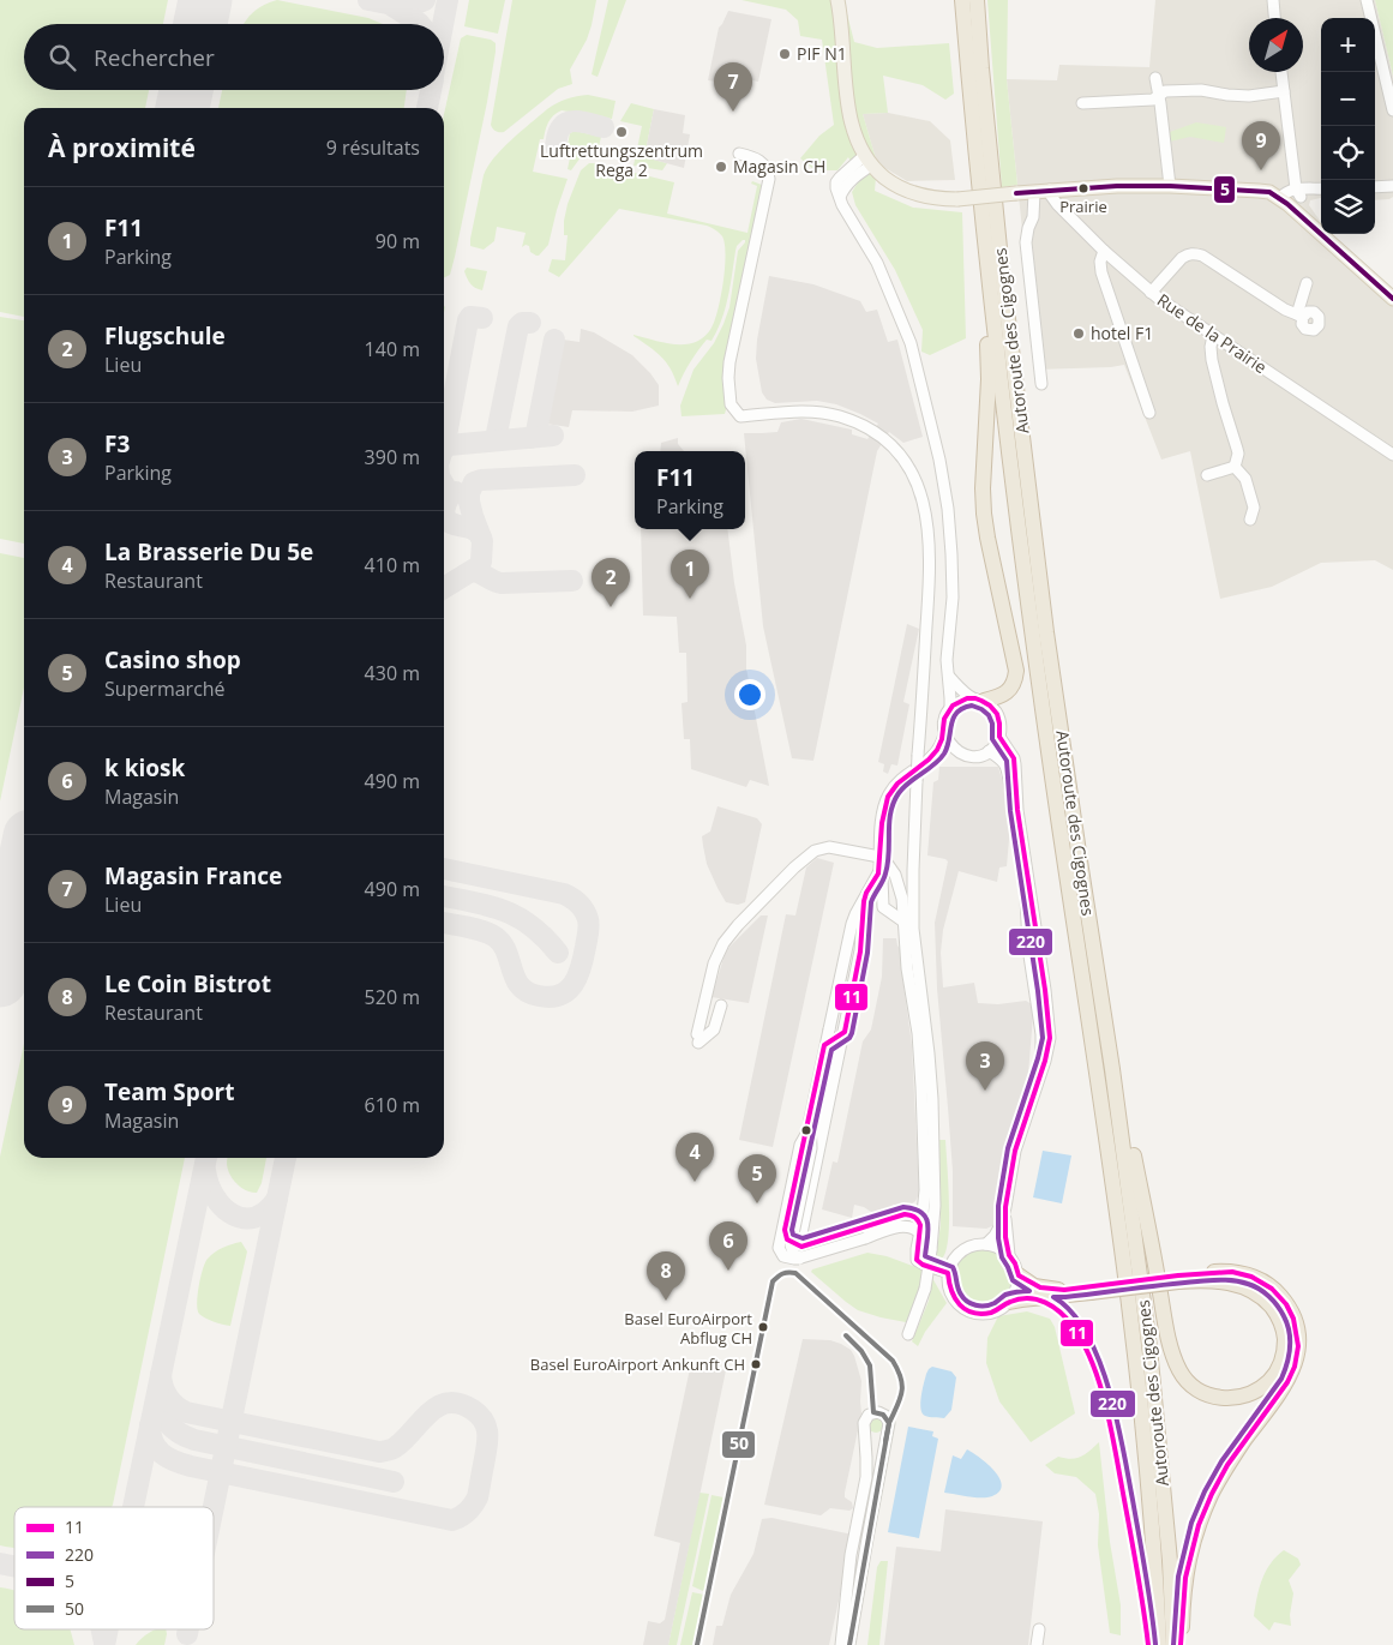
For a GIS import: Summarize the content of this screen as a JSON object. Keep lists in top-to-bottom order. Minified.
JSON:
{"streets":{"highway":["Autoroute des Cigognes"],"street":["Rue de la Prairie"]},"places":["PIF N1","Luftrettungszentrum Rega 2","Magasin CH","Prairie","hotel F1","Basel EuroAirport Abflug CH","Basel EuroAirport Ankunft CH"],"lines":["transit line 5","transit line 11","transit line 220","transit line 50"],"legend":["11","220","5","50"],"north":"top right","page":{"map_buttons":["+","−"],"search":"Rechercher","pins":["7","9","1","2","3","4","5","6","8"],"heading":["À proximité","9 résultats"],"list":[{"mark":"1","name":"F11","note":"Parking","value":"90 m"},{"mark":"2","name":"Flugschule","note":"Lieu","value":"140 m"},{"mark":"3","name":"F3","note":"Parking","value":"390 m"},{"mark":"4","name":"La Brasserie Du 5e","note":"Restaurant","value":"410 m"},{"mark":"5","name":"Casino shop","note":"Supermarché","value":"430 m"},{"mark":"6","name":"k kiosk","note":"Magasin","value":"490 m"},{"mark":"7","name":"Magasin France","note":"Lieu","value":"490 m"},{"mark":"8","name":"Le Coin Bistrot","note":"Restaurant","value":"520 m"},{"mark":"9","name":"Team Sport","note":"Magasin","value":"610 m"}],"popup":["F11","Parking"]}}
